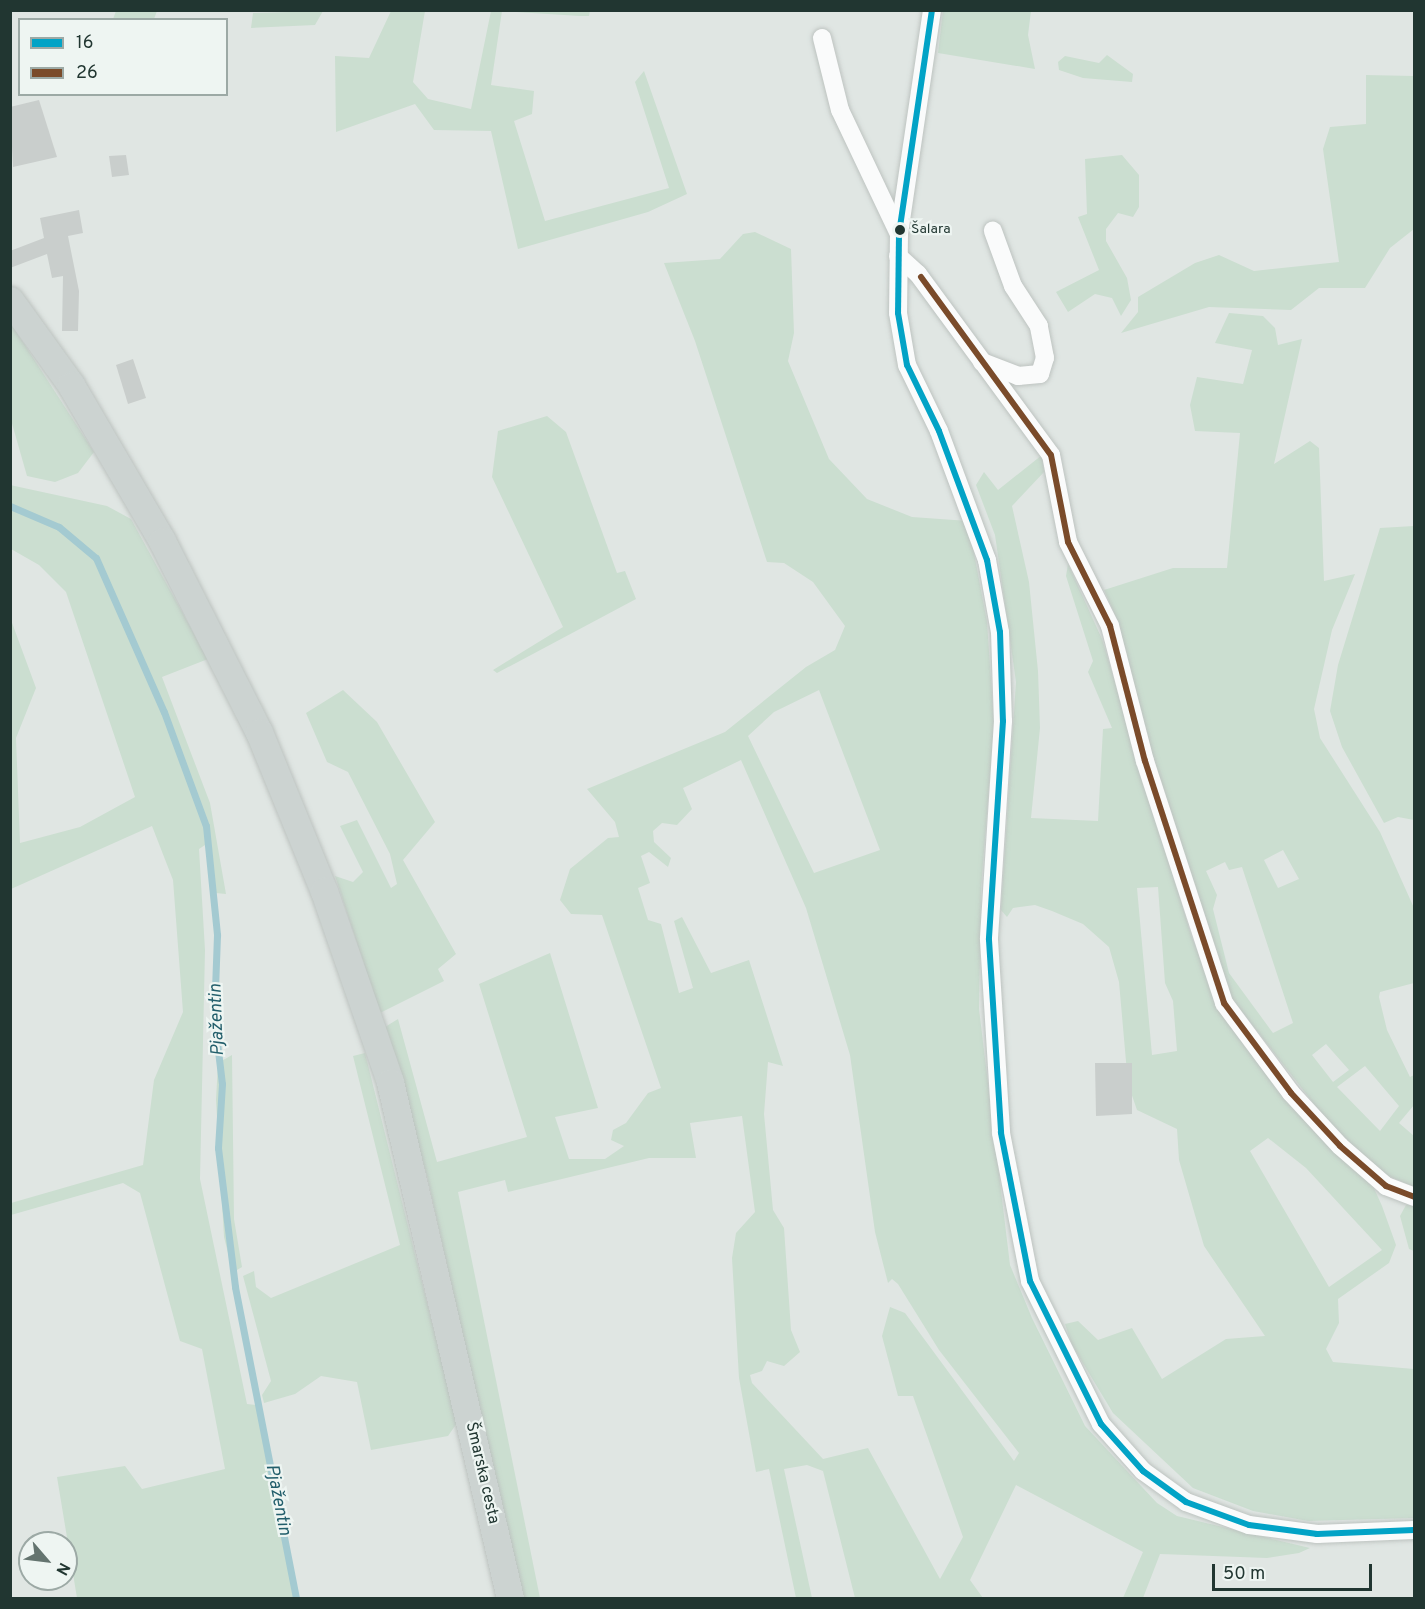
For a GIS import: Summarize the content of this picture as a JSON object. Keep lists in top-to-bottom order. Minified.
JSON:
{"streets":{"main road":["Šmarska cesta"]},"water":["Pjažentin"],"places":["Šalara"],"lines":["transit line 16","transit line 26"],"legend":["16","26"],"scale_bar":"50 m","north":"bottom right"}
